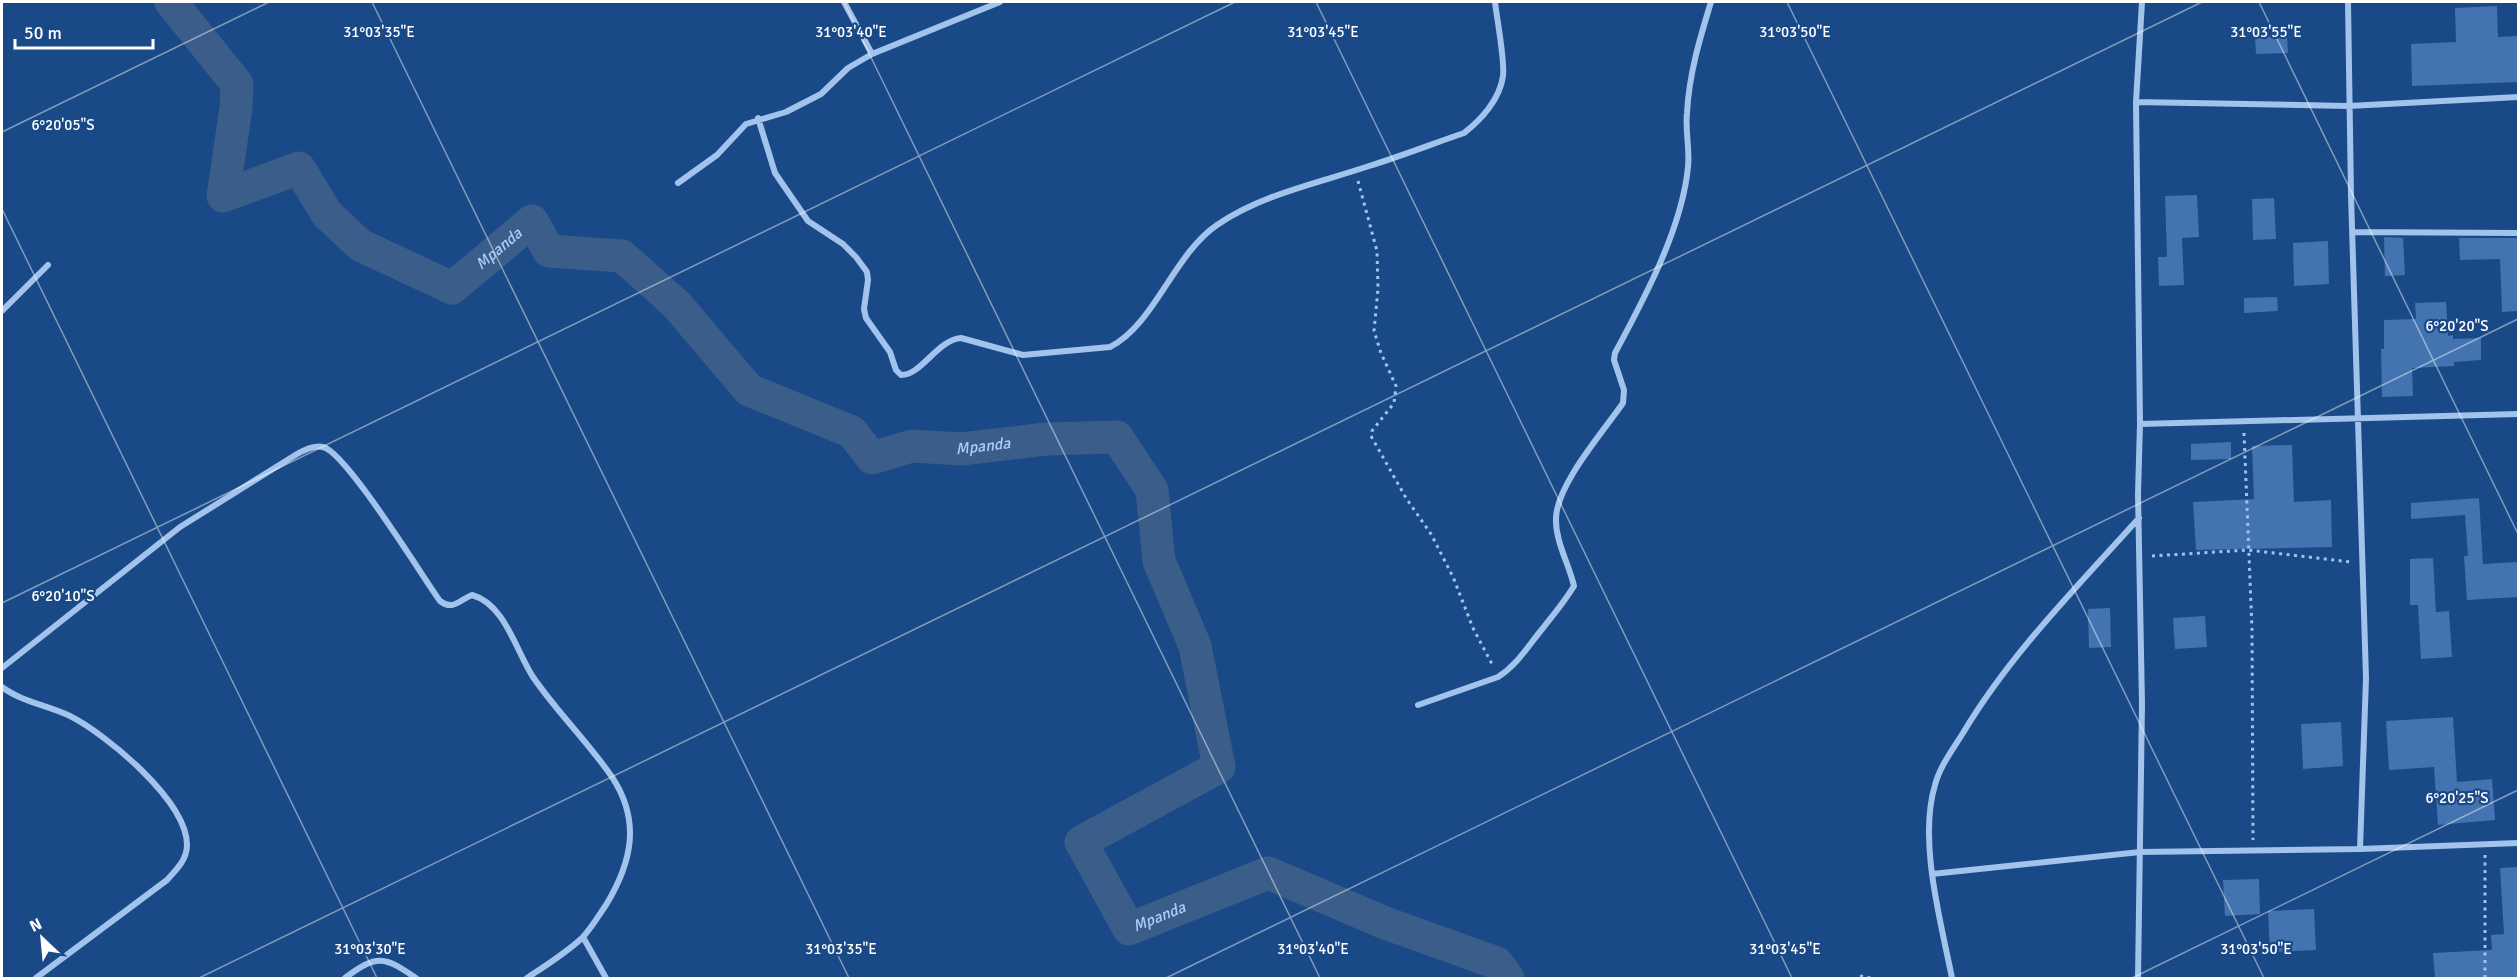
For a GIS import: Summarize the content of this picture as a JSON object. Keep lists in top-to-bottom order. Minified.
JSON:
{"water":["Mpanda"],"scale_bar":"50 m","north":"top left","coordinates":["31°03'35\"E","31°03'40\"E","31°03'45\"E","31°03'50\"E","31°03'55\"E","6°20'05\"S","6°20'20\"S","6°20'10\"S","6°20'25\"S","31°03'30\"E"]}
